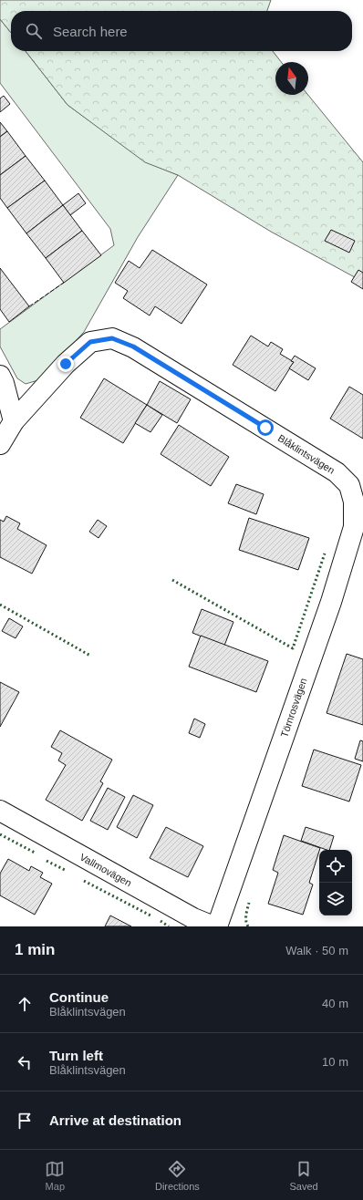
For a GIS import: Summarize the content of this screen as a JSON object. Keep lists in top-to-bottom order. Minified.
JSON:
{"streets":{"street":["Blåklintsvägen","Törnrosvägen","Vallmovägen"]},"crossings":[["Blåklintsvägen","Törnrosvägen"]],"north":"top","page":{"search":"Search here","heading":["1 min","Walk · 50 m"],"list":[["Continue","Blåklintsvägen","40 m"],["Turn left","Blåklintsvägen","10 m"],"Arrive at destination"],"nav":["Map","Directions","Saved"]}}
